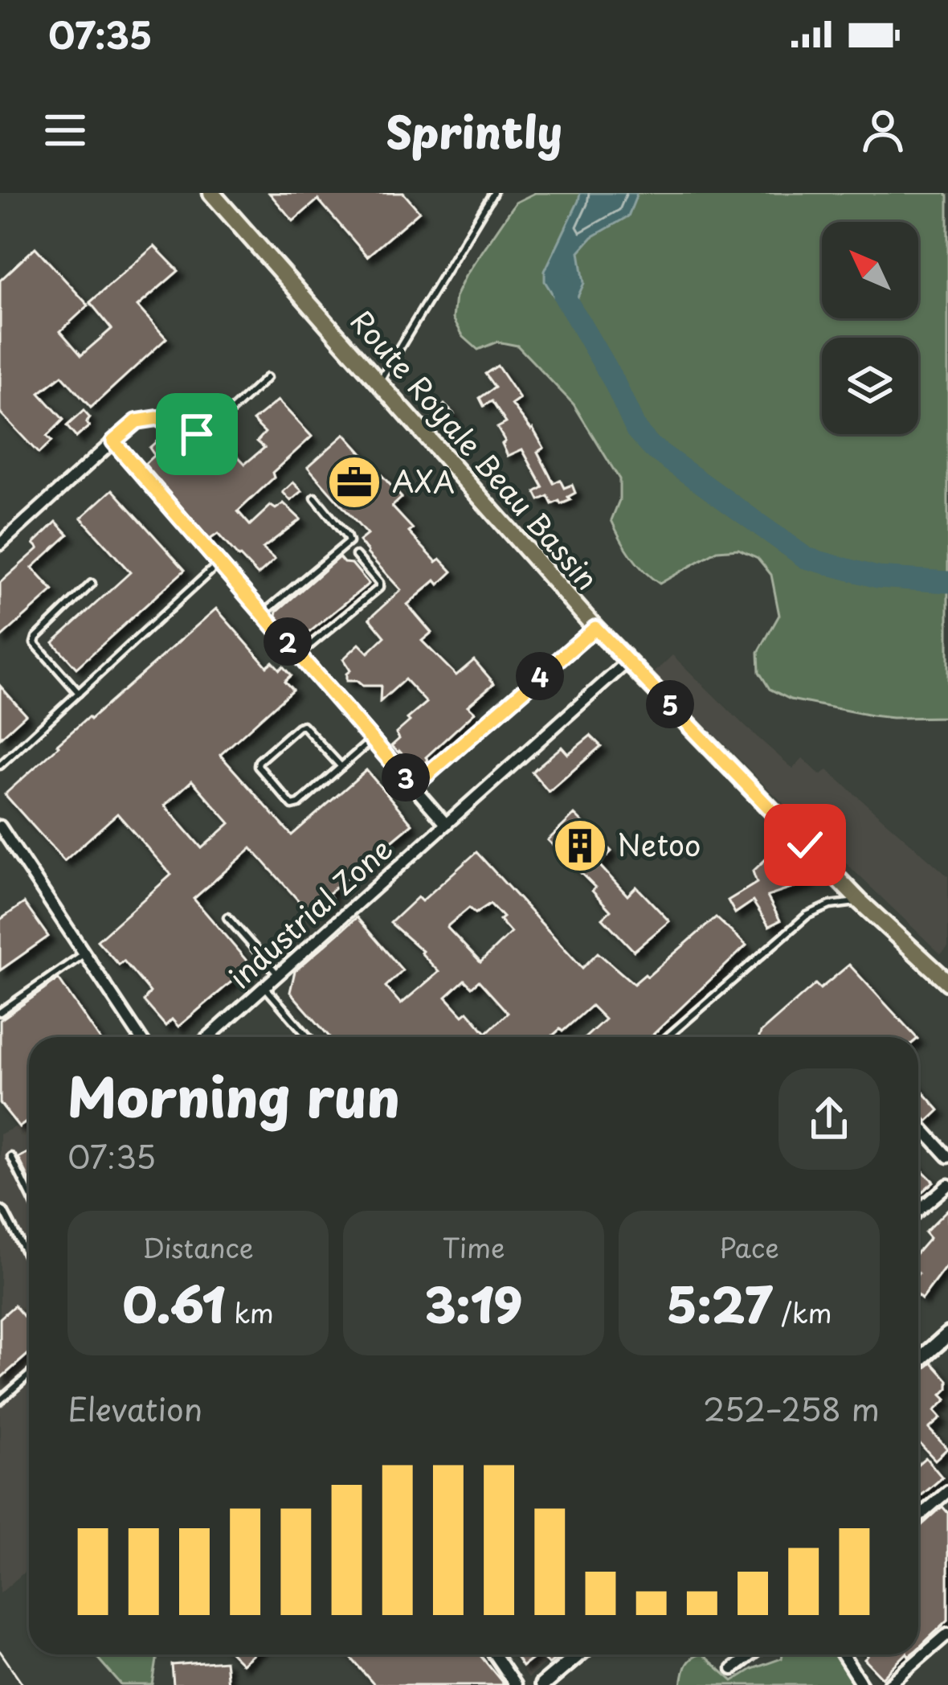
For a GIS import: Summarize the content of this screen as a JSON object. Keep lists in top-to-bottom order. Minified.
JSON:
{"streets":{"main road":["Route Royale Beau Bassin"],"street":["industrial Zone"]},"crossings":[["Route Royale Beau Bassin","industrial Zone"]],"places":{"office":["AXA"],"building":["Netoo"]},"north":"top left","page":{"status":"07:35","header":"Sprintly","pins":["2","4","5","3"],"heading":["Morning run","07:35"],"stats":[["Distance","0.61 km"],["Time","3:19"],["Pace","5:27 /km"]],"chart":["Elevation","252–258 m"]}}
